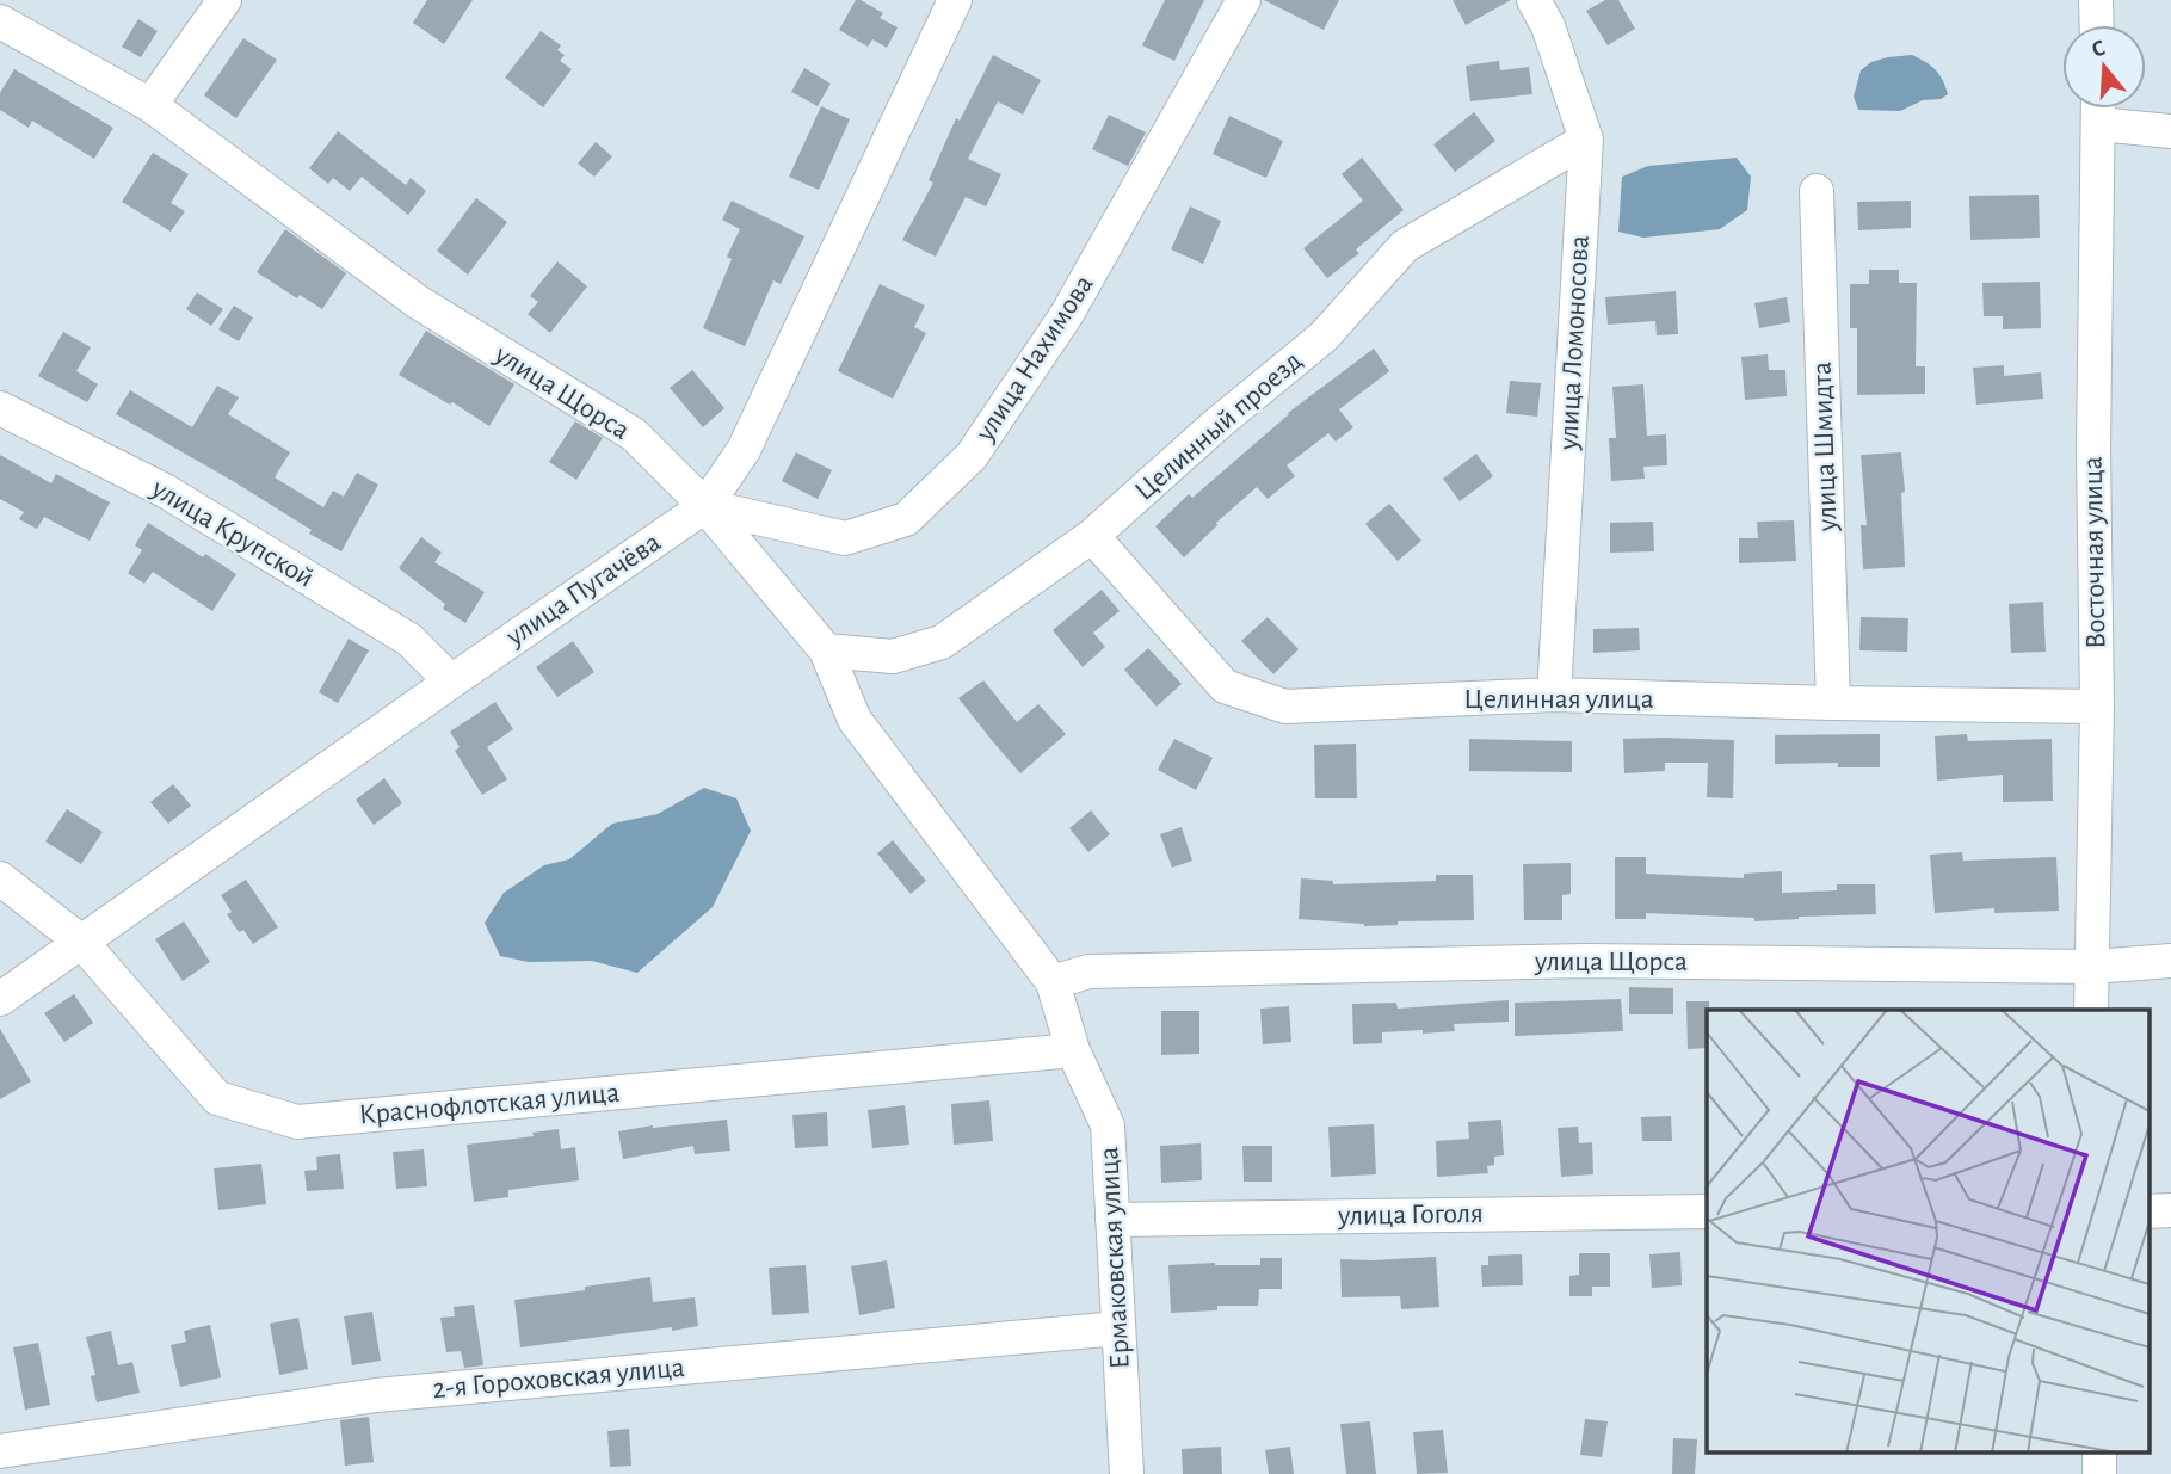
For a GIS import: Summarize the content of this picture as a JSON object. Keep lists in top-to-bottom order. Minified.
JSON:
{"streets":{"street":["улица Ломоносова","улица Нахимова","улица Щорса","Целинный проезд","улица Шмидта","улица Крупской","Восточная улица","улица Пугачёва","Целинная улица","Краснофлотская улица","улица Гоголя","Ермаковская улица","2-я Гороховская улица"]},"crossings":[["улица Ломоносова","Целинный проезд"],["улица Ломоносова","Целинная улица"],["улица Нахимова","улица Щорса"],["улица Нахимова","улица Пугачёва"],["улица Щорса","Целинный проезд"],["улица Щорса","Восточная улица"],["улица Щорса","улица Пугачёва"],["улица Щорса","Краснофлотская улица"],["улица Щорса","Ермаковская улица"],["Целинный проезд","Целинная улица"],["улица Шмидта","Целинная улица"],["улица Крупской","улица Пугачёва"],["Восточная улица","Целинная улица"],["улица Пугачёва","Краснофлотская улица"],["Краснофлотская улица","Ермаковская улица"],["улица Гоголя","Ермаковская улица"],["Ермаковская улица","2-я Гороховская улица"]],"north":"top"}
